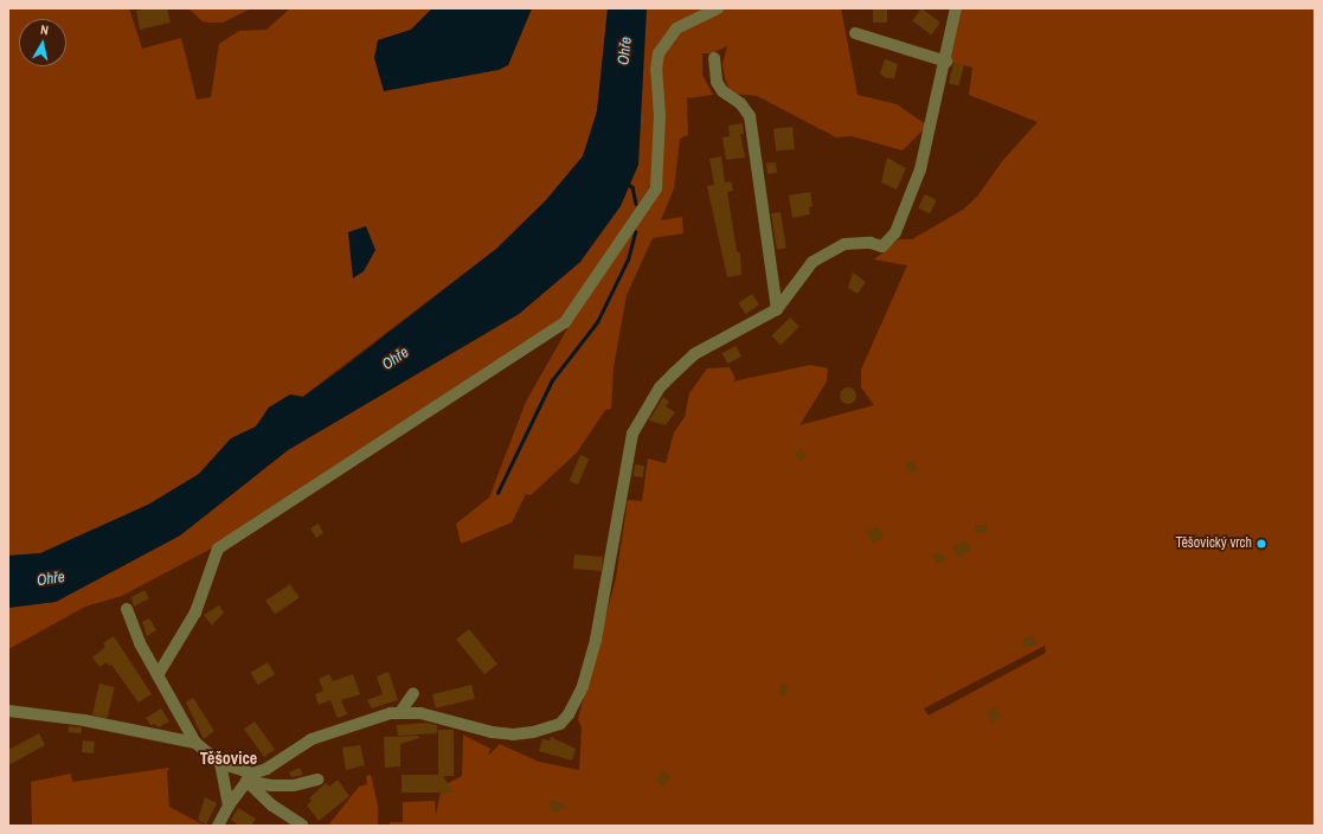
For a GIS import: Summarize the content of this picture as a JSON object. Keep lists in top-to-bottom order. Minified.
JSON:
{"districts":["Těšovice"],"water":["Ohře"],"places":["Těšovický vrch"],"north":"top"}
